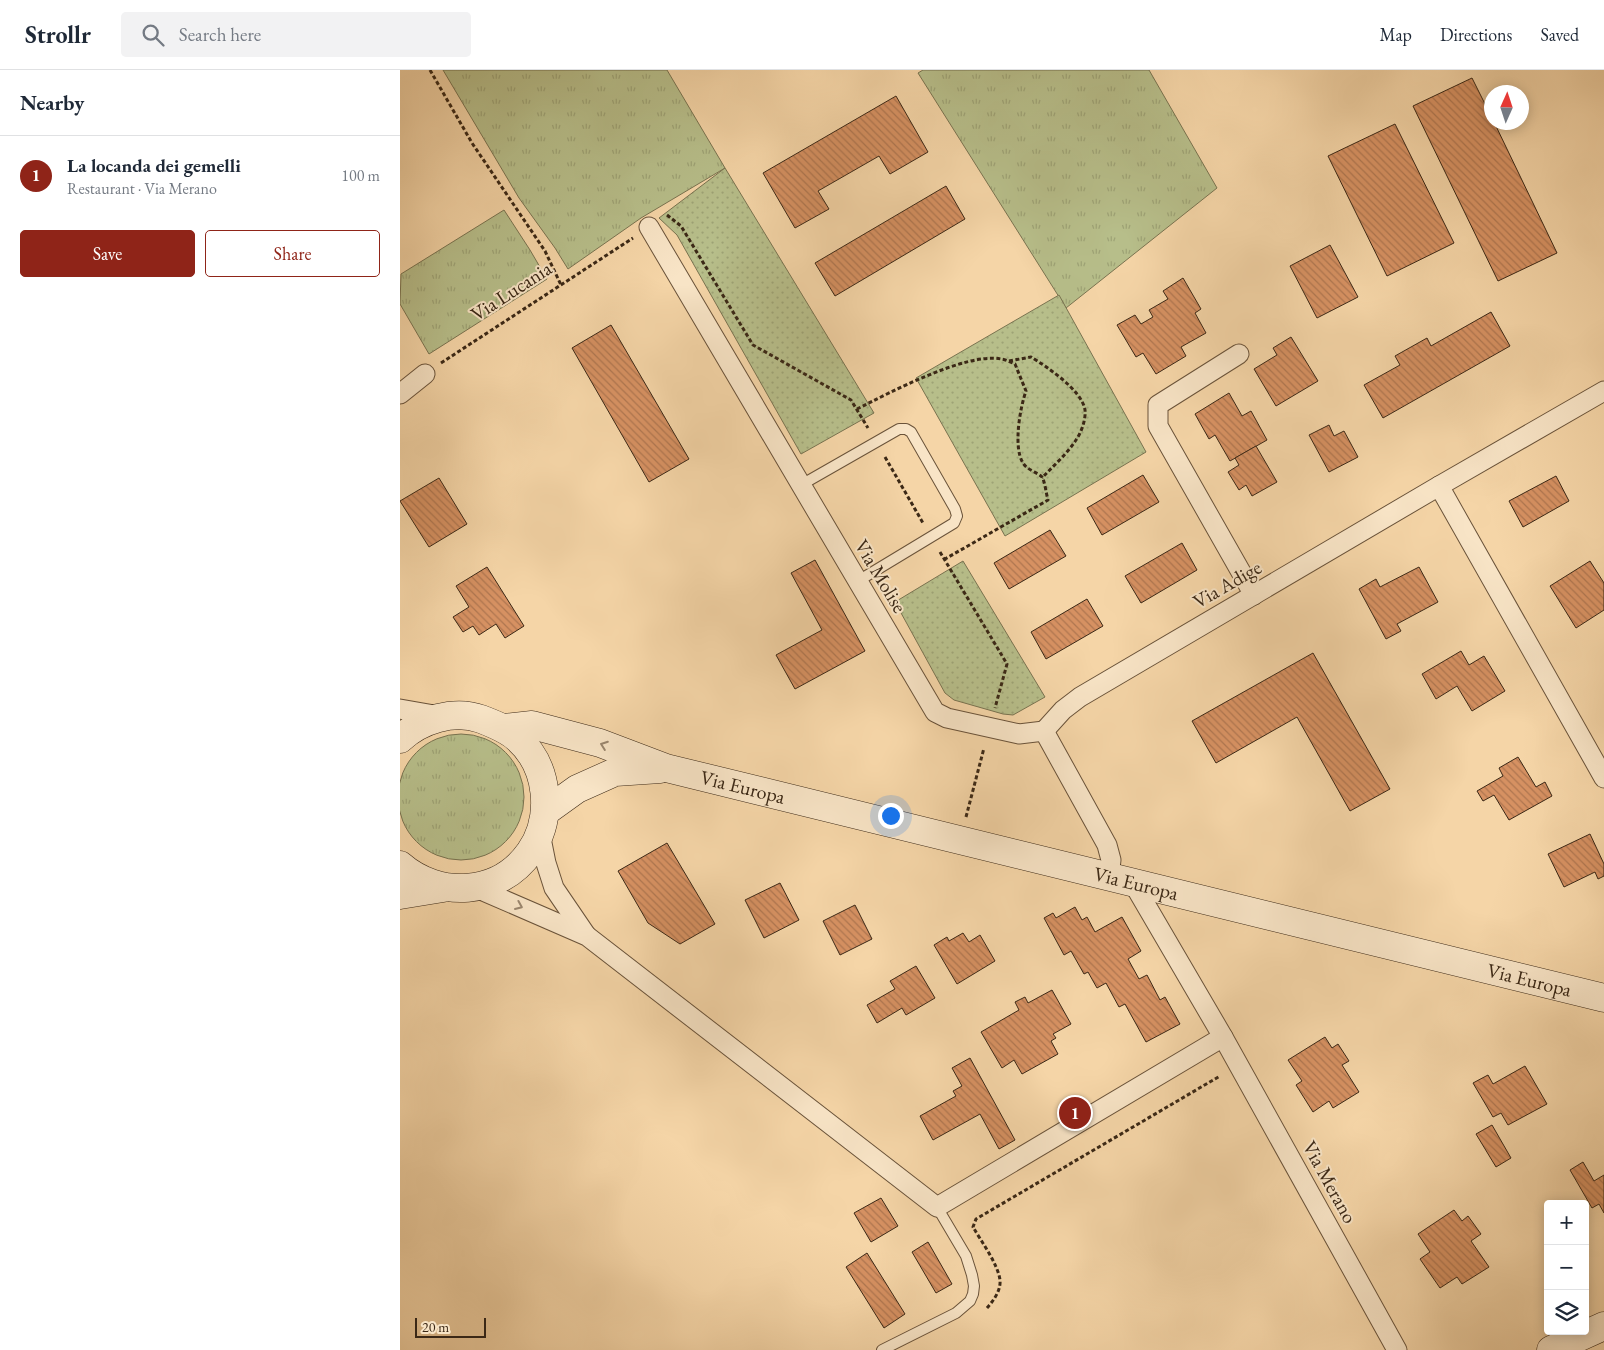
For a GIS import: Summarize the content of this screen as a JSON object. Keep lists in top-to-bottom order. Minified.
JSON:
{"streets":{"street":["Via Molise","Via Adige","Via Europa","Via Merano"],"path":["Via Lucania"]},"crossings":[["Via Lucania","Via Molise"],["Via Molise","Via Adige"],["Via Europa","Via Merano"]],"scale_bar":"20 m","north":"top","page":{"header":"Strollr","search":"Search here","nav":["Map","Directions","Saved"],"heading":"Nearby","list":[{"mark":"1","name":"La locanda dei gemelli","note":"Restaurant · Via Merano","value":"100 m"}],"buttons":["Save","Share"],"pins":"1","map_buttons":["+","−"],"scale":"20 m"}}
